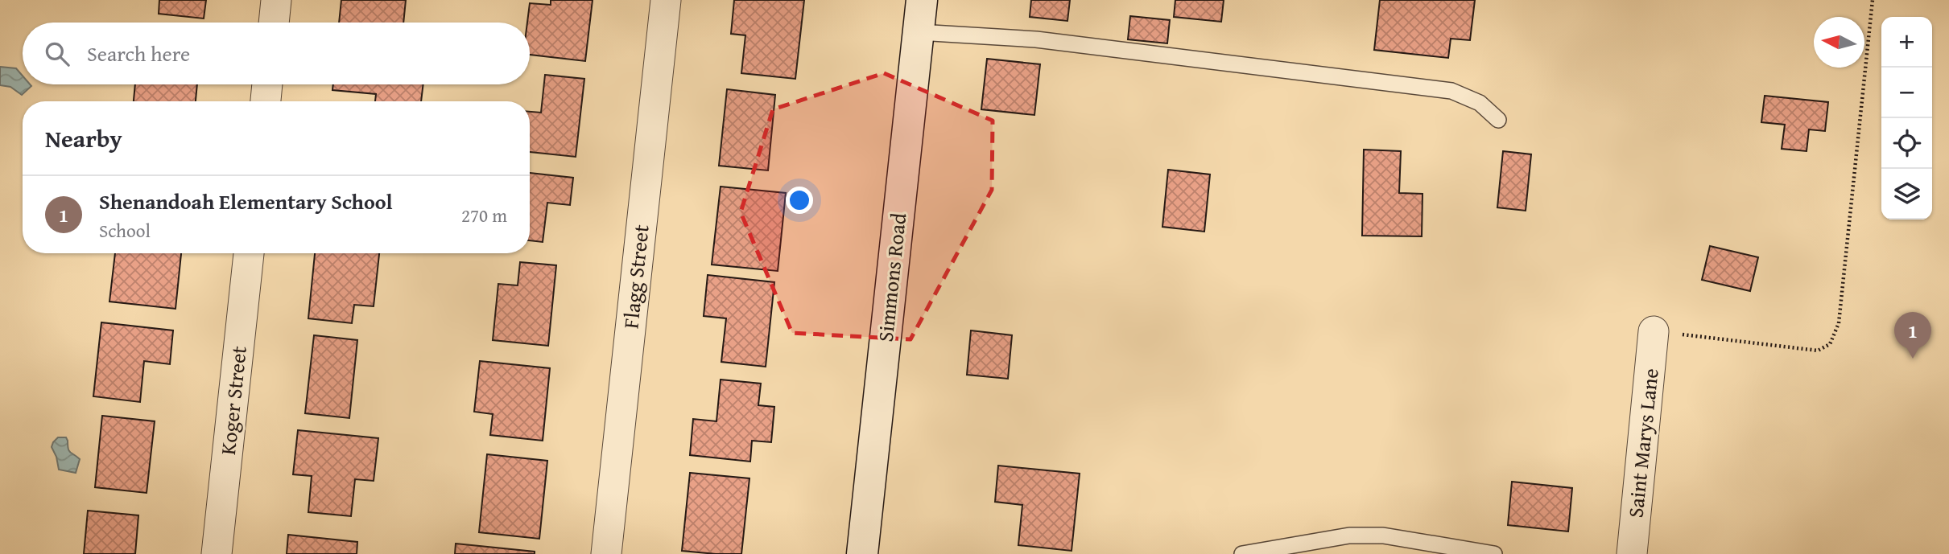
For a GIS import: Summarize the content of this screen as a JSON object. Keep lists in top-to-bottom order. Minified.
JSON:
{"streets":{"street":["Flagg Street","Simmons Road","Koger Street","Saint Marys Lane"]},"north":"left","page":{"map_buttons":["+","−"],"search":"Search here","heading":"Nearby","list":[{"mark":"1","name":"Shenandoah Elementary School","note":"School","value":"270 m"}],"pins":"1"}}
